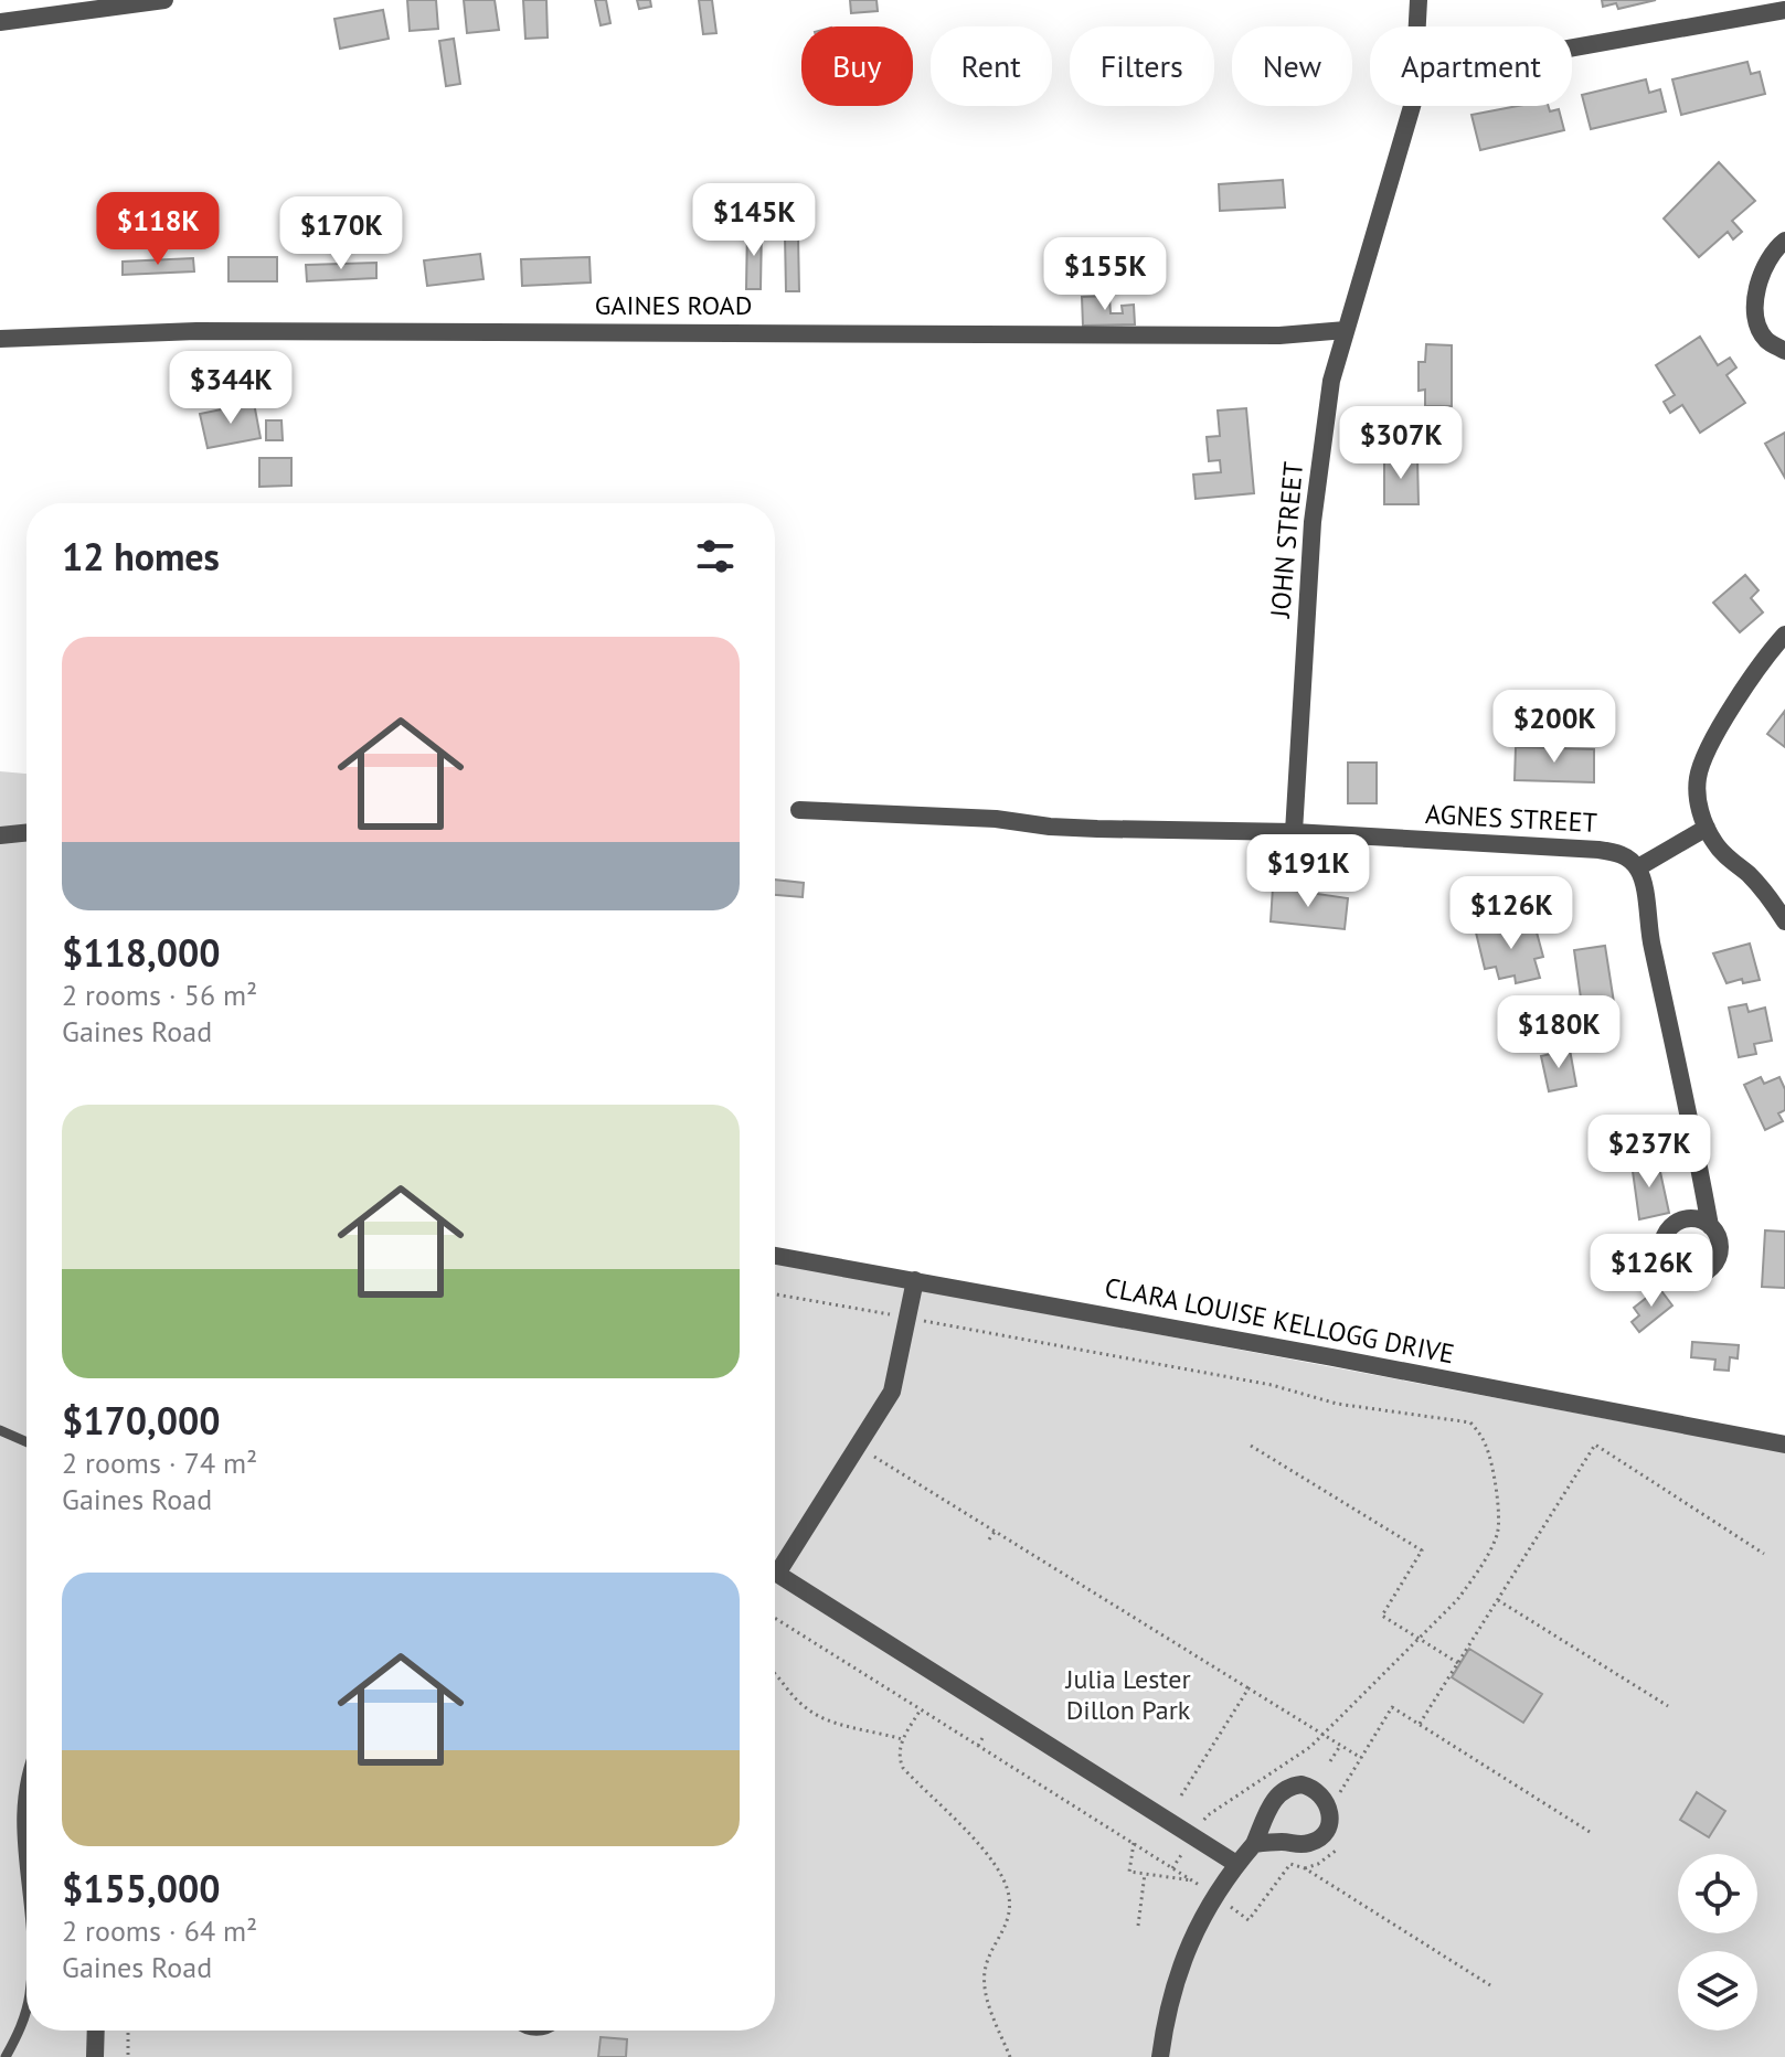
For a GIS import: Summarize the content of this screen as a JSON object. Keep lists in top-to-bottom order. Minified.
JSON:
{"streets":{"street":["GAINES ROAD","JOHN STREET","AGNES STREET","CLARA LOUISE KELLOGG DRIVE"]},"crossings":[["GAINES ROAD","JOHN STREET"],["JOHN STREET","AGNES STREET"]],"parks":["Julia Lester Dillon Park"],"page":{"chip":["Buy","Rent","Filters","New","Apartment"],"price":["$145K","$118K","$170K","$155K","$344K","$307K","$200K","$191K","$126K","$180K","$237K","$126K"],"heading":"12 homes","list":[{"name":"$118,000","note":"2 rooms · 56 m² · Gaines Road"},{"name":"$170,000","note":"2 rooms · 74 m² · Gaines Road"},{"name":"$155,000","note":"2 rooms · 64 m² · Gaines Road"}]}}
